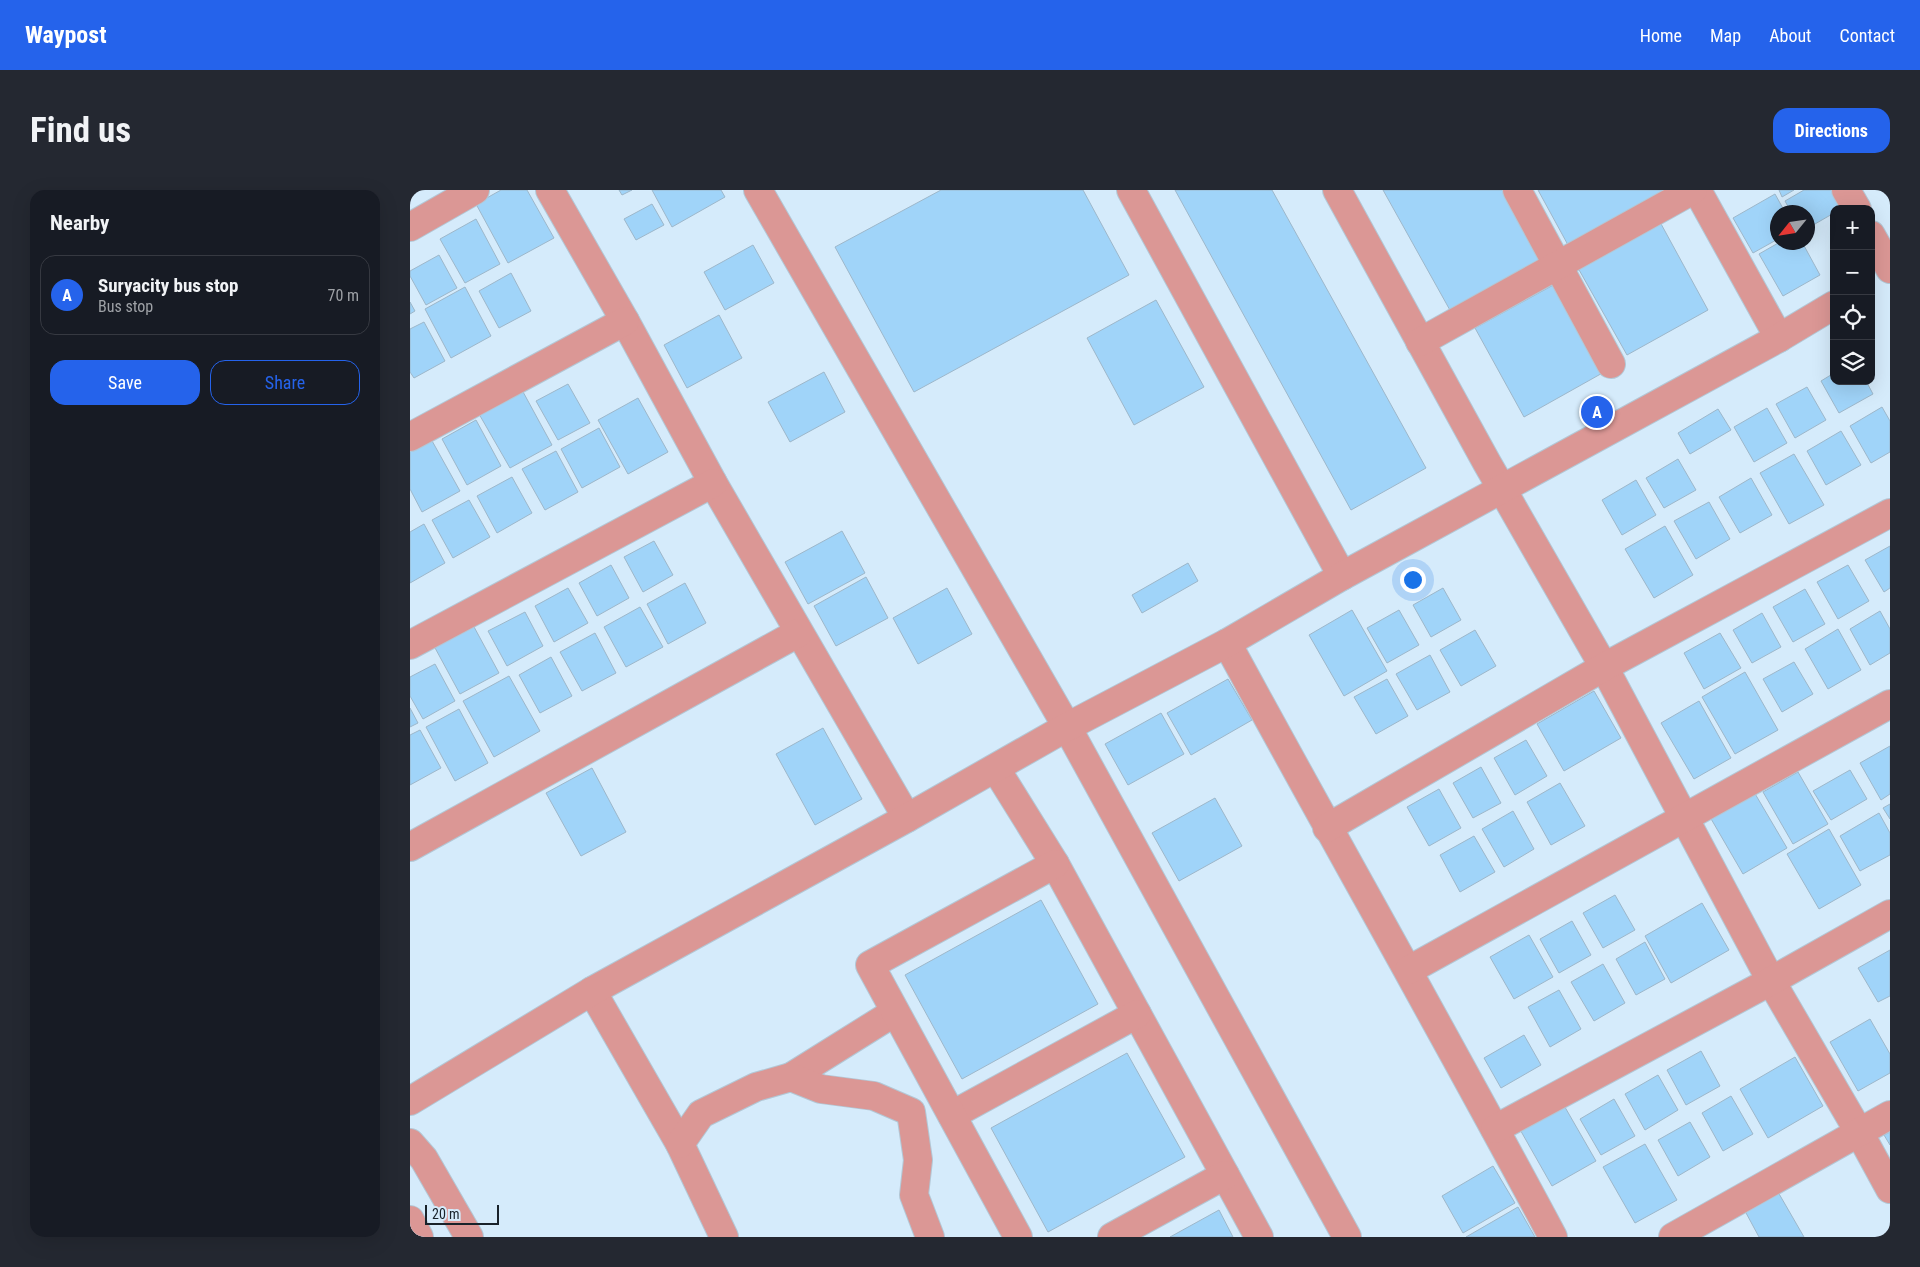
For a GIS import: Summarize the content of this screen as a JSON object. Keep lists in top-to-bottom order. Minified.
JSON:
{"scale_bar":"20 m","north":"bottom left","page":{"header":"Waypost","nav":["Home","Map","About","Contact"],"buttons":["Directions",["Save","Share"]],"title":"Find us","heading":"Nearby","map_buttons":["+","−"],"list":[{"mark":"A","name":"Suryacity bus stop","note":"Bus stop","value":"70 m"}],"pins":"A","scale":"20 m"}}
